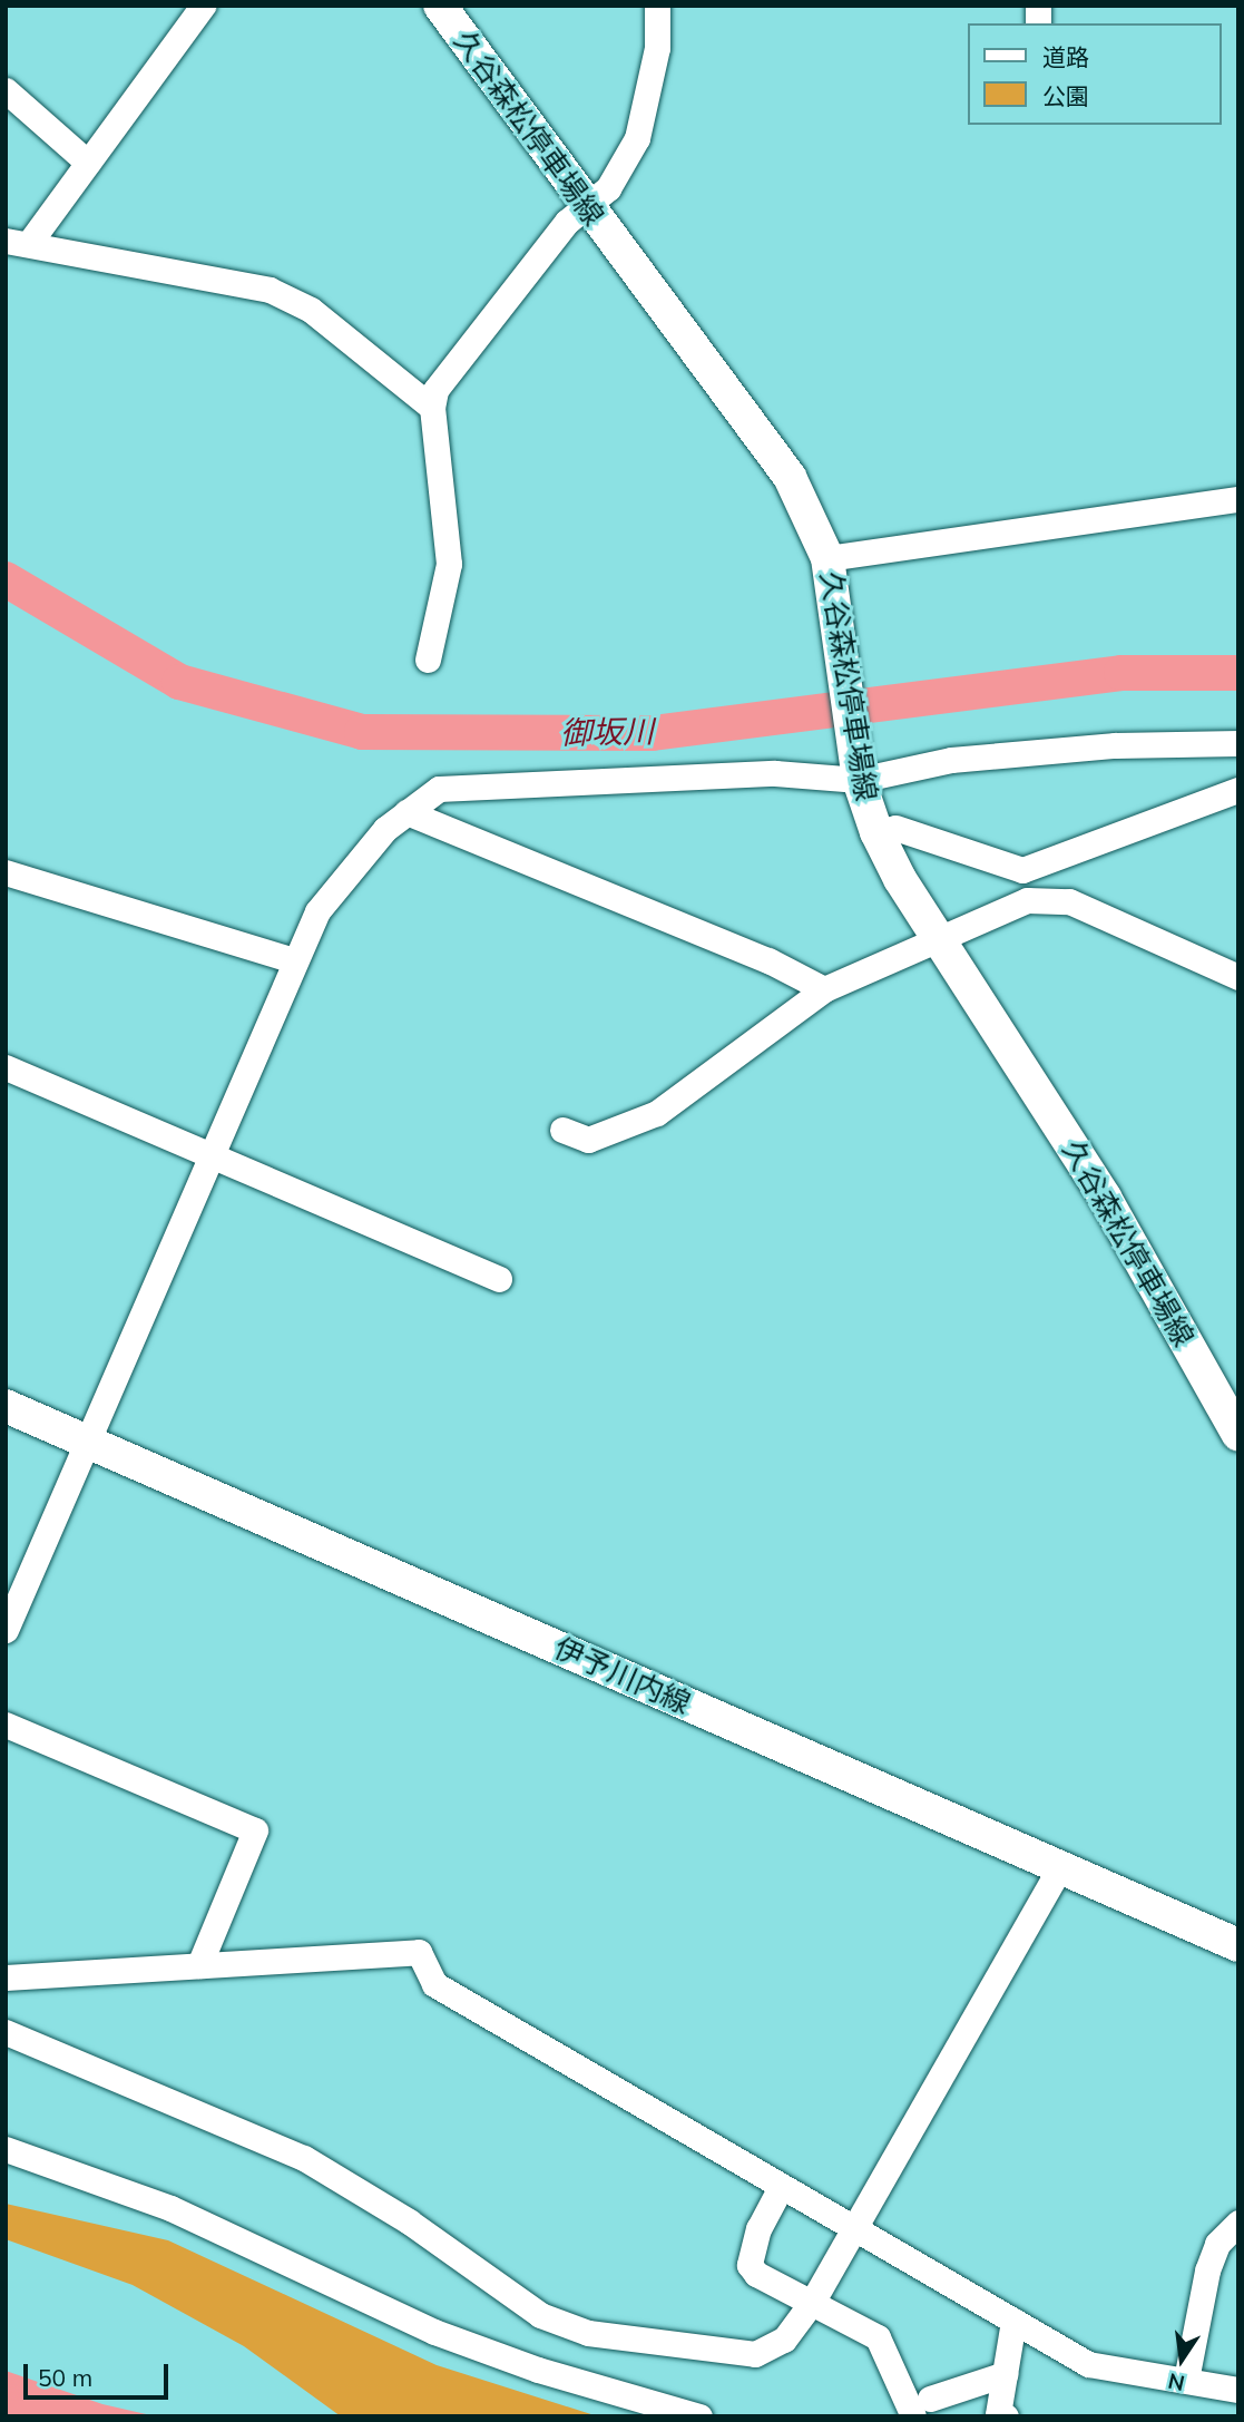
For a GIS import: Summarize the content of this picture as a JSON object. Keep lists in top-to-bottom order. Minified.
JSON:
{"streets":{"main road":["久谷森松停車場線","伊予川内線"]},"water":["御坂川"],"legend":["道路","公園"],"scale_bar":"50 m","north":"bottom"}
